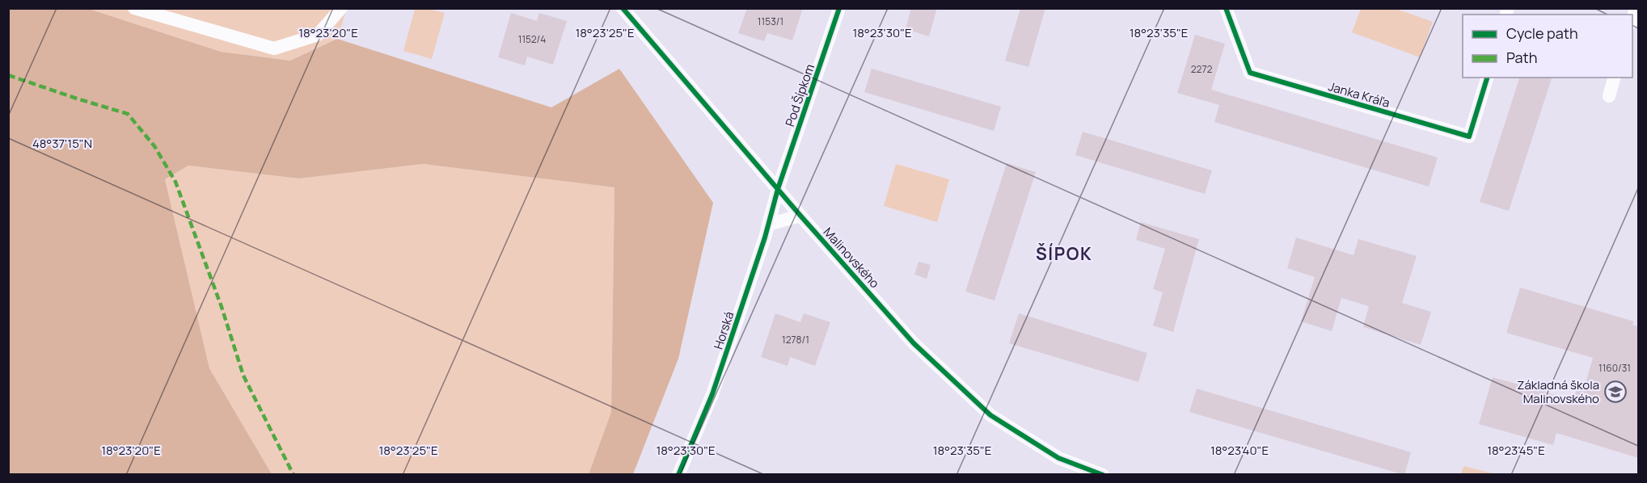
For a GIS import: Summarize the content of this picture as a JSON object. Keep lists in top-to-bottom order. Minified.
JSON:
{"streets":{"street":["Janka Kráľa","Pod Šípkom","Malinovského","Horská"]},"crossings":[["Pod Šípkom","Malinovského"],["Pod Šípkom","Horská"],["Malinovského","Horská"]],"districts":["ŠÍPOK"],"places":{"school or university":["Základná škola Malinovského"]},"house_numbers":["1153/1","1152/4","2272","1278/1","1160/31"],"legend":["Cycle path","Path"],"coordinates":["18°23'20\"E","18°23'25\"E","18°23'30\"E","18°23'35\"E","48°37'15\"N","18°23'40\"E","18°23'45\"E"]}
